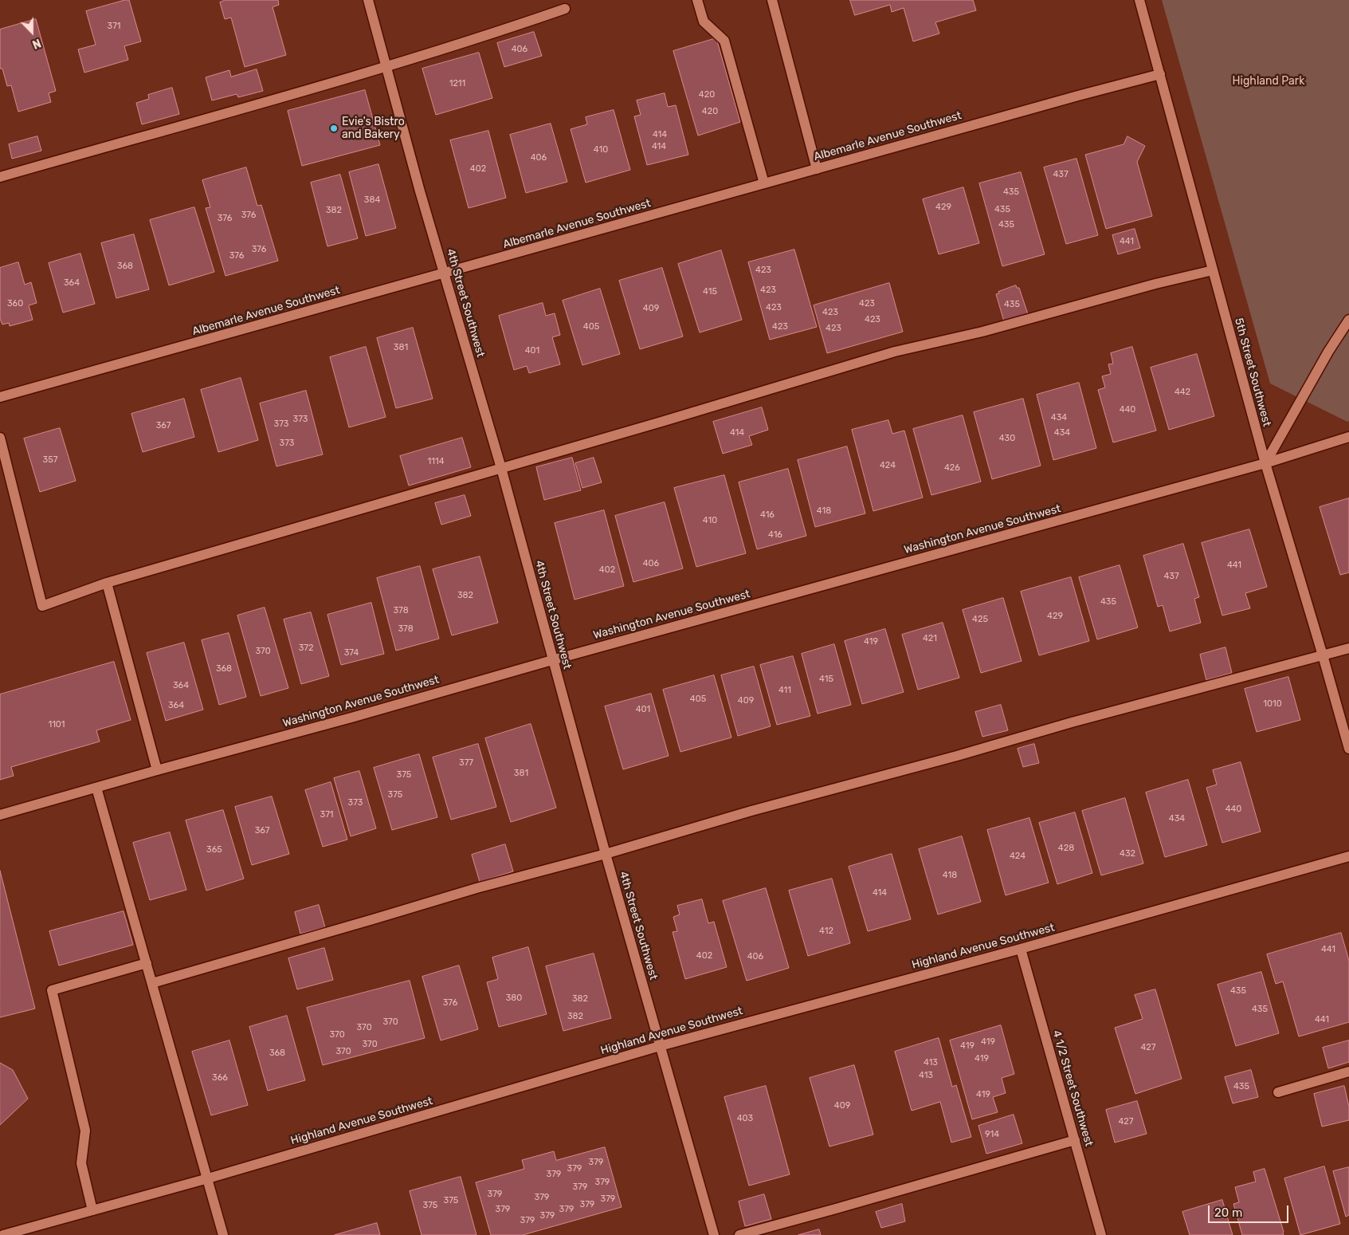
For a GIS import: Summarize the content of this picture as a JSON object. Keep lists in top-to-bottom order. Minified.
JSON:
{"streets":{"street":["Albemarle Avenue Southwest","4th Street Southwest","5th Street Southwest","Washington Avenue Southwest","Highland Avenue Southwest","4 1/2 Street Southwest"]},"crossings":[["Albemarle Avenue Southwest","4th Street Southwest"],["Albemarle Avenue Southwest","5th Street Southwest"],["4th Street Southwest","Washington Avenue Southwest"],["4th Street Southwest","Highland Avenue Southwest"],["5th Street Southwest","Washington Avenue Southwest"],["Highland Avenue Southwest","4 1/2 Street Southwest"]],"parks":["Highland Park"],"places":["Evie's Bistro and Bakery"],"house_numbers":["371","406","1211","420","420","414","414","410","406","402","437","435","384","429","435","382","376","376","435","441","376","376","368","423","364","423","415","360","423","435","423","409","423","423","405","423","423","381","401","442","440","434","373","373","367","414","434","430","373","357","1114","424","426","418","416","410","416","406","441","402","437","382","435","378","429","425","378","421","419","372","370","374","368","415","364","411","405","409","1010","364","401","1101","377","381","375","375","373","440","371","434","367","428","365","432","424","418","414","412","441","402","406","435","380","382","376","435","382","441","370","370","370","419","370","419","427","370","368","419","413","413","366","435","419","409","403","427","914","379","379","379","379","379","379","379","379","375","379","375","379","379","379","379"],"scale_bar":"20 m","north":"bottom"}
